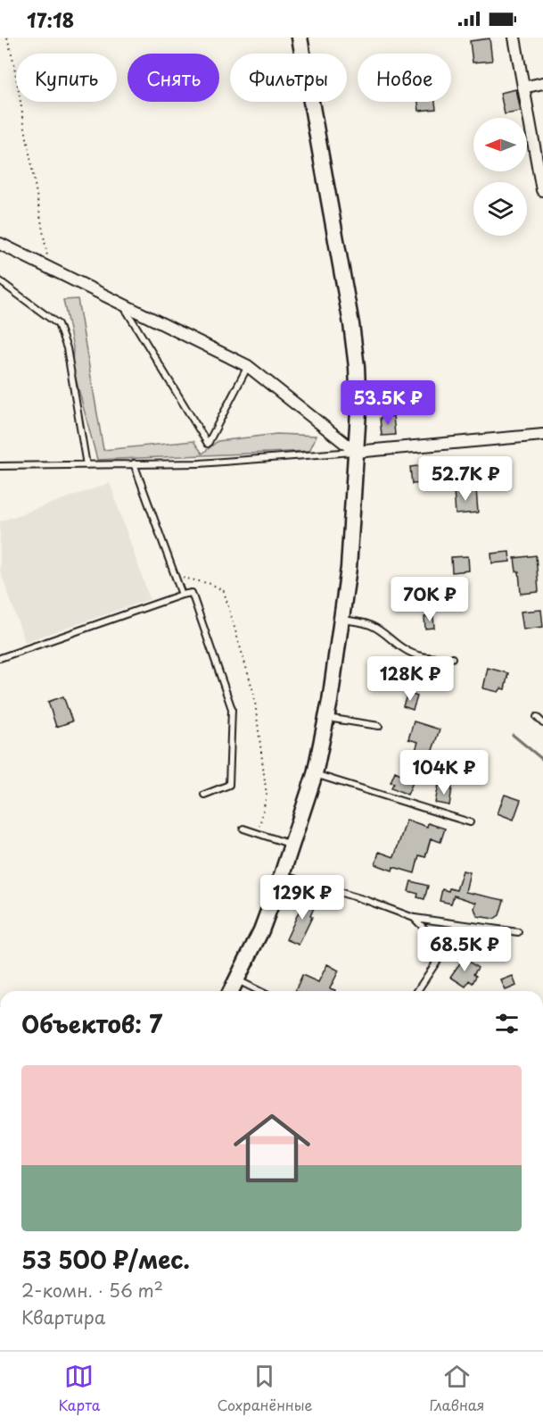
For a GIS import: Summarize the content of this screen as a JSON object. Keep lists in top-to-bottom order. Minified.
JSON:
{"north":"left","page":{"status":"17:18","chip":["Купить","Снять","Фильтры","Новое"],"price":["53.5K ₽","52.7K ₽","70K ₽","128K ₽","104K ₽","129K ₽","68.5K ₽"],"heading":"Объектов: 7","list":[{"name":"53 500 ₽/мес.","note":"2-комн. · 56 m² · Квартира"}],"tabs":["Карта","Сохранённые","Главная"]}}
